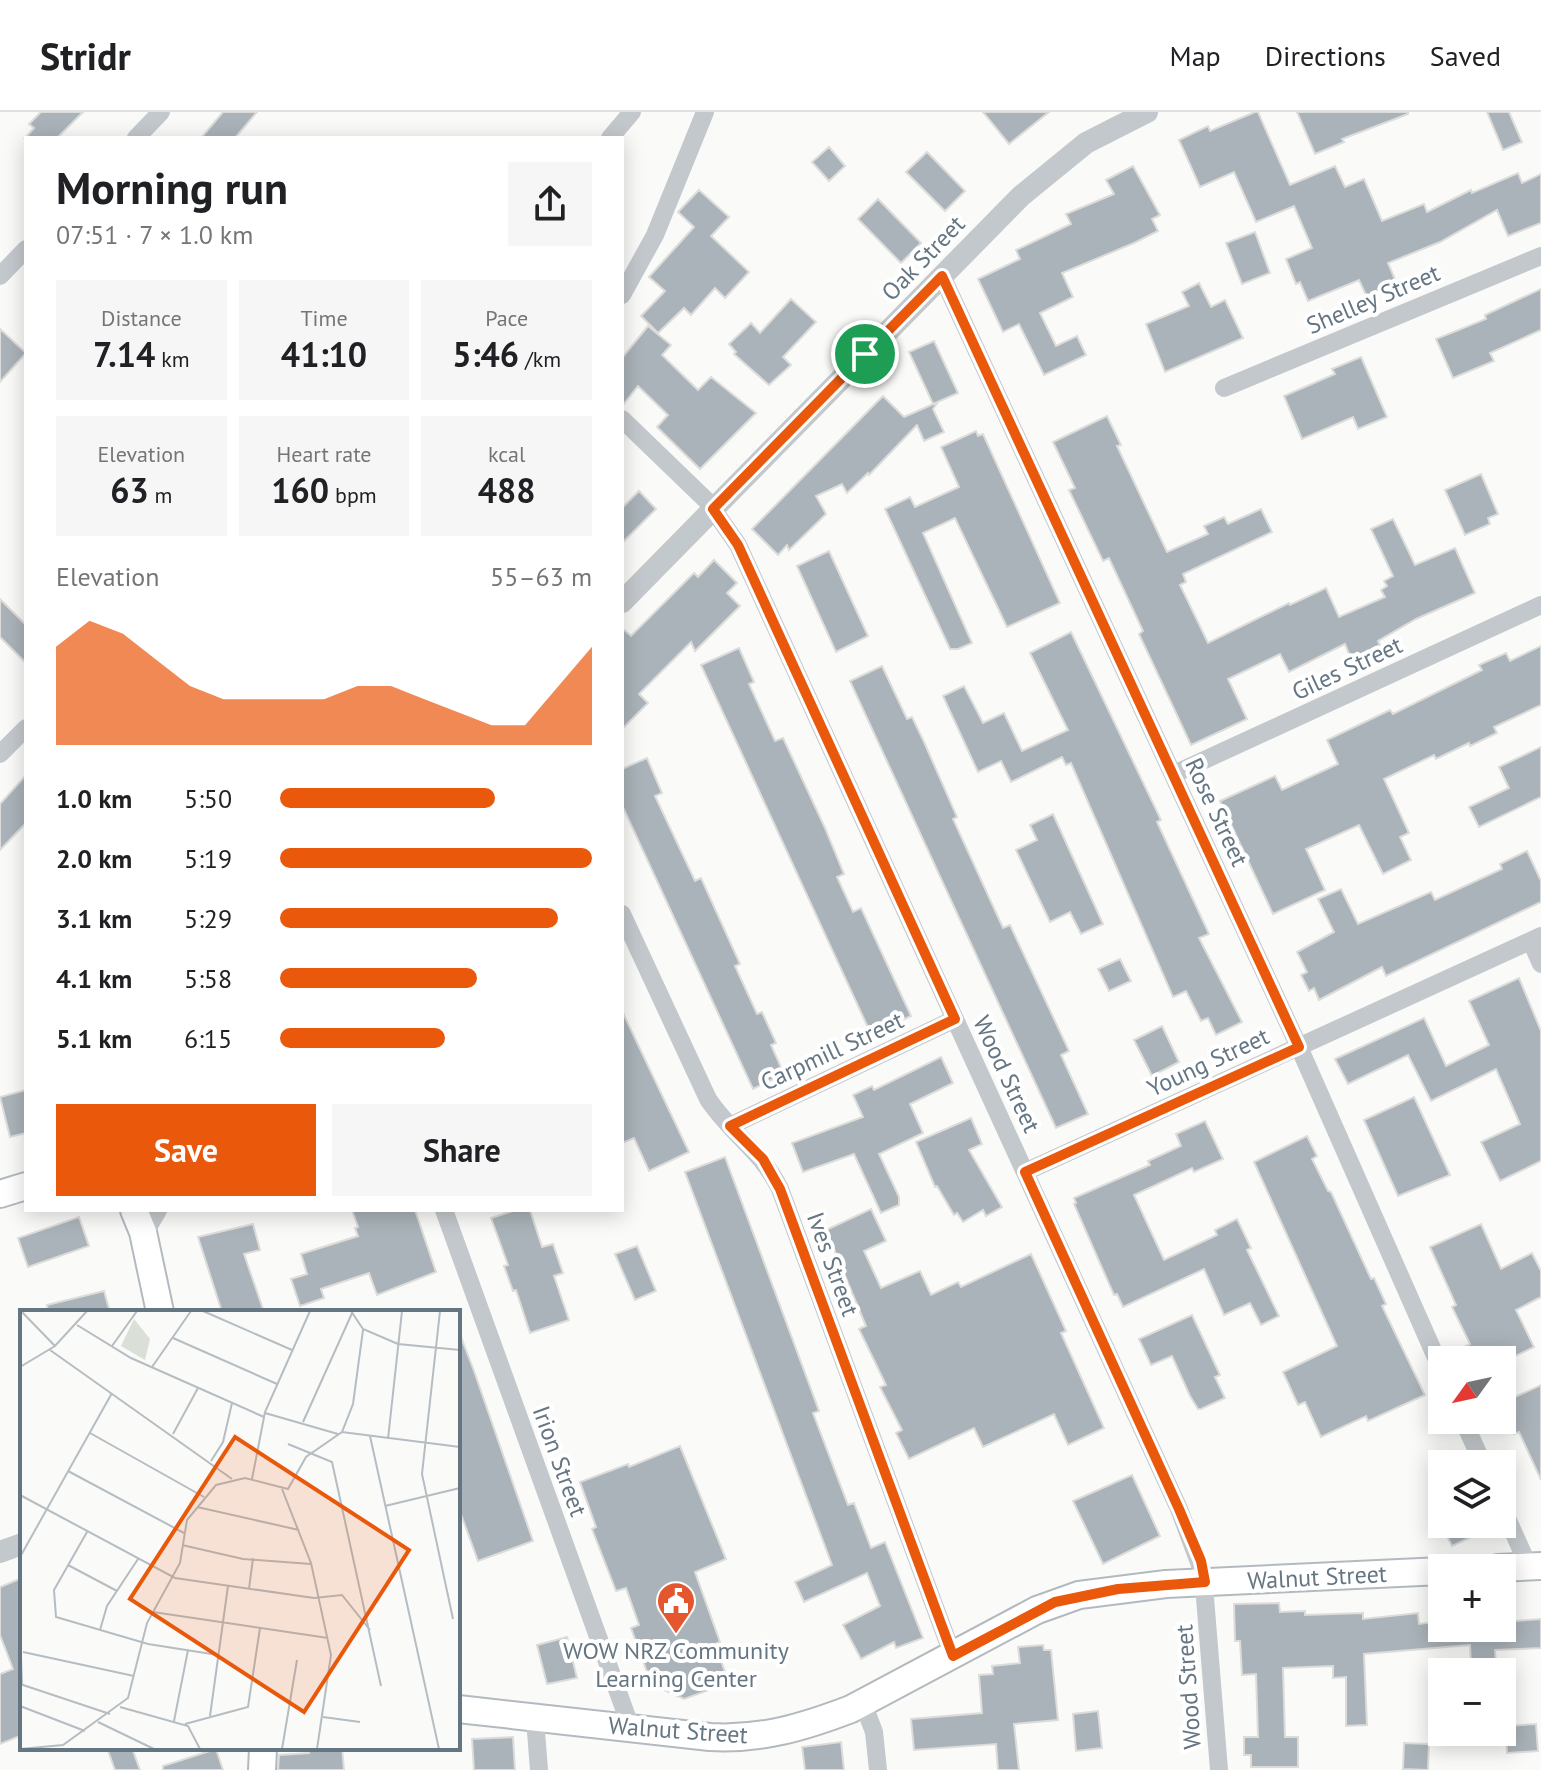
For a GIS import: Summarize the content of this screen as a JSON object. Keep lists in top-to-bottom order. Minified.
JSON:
{"streets":{"main road":["Walnut Street"],"street":["Oak Street","Shelley Street","Giles Street","Rose Street","Carpmill Street","Young Street","Wood Street","Ives Street","Irion Street"]},"crossings":[["Oak Street","Rose Street"],["Oak Street","Wood Street"],["Giles Street","Rose Street"],["Rose Street","Young Street"],["Carpmill Street","Wood Street"],["Carpmill Street","Ives Street"],["Young Street","Wood Street"],["Wood Street","Walnut Street"],["Ives Street","Walnut Street"],["Irion Street","Walnut Street"]],"places":{"public building":["WOW NRZ Community Learning Center"]},"north":"bottom left","page":{"header":"Stridr","nav":["Map","Directions","Saved"],"heading":["Morning run","07:51 · 7 × 1.0 km"],"stats":[["Distance","7.14 km"],["Time","41:10"],["Pace","5:46 /km"],["Elevation","63 m"],["Heart rate","160 bpm"],["kcal","488"]],"chart":["Elevation","55–63 m"],"list":[{"name":"1.0 km","note":"5:50"},{"name":"2.0 km","note":"5:19"},{"name":"3.1 km","note":"5:29"},{"name":"4.1 km","note":"5:58"},{"name":"5.1 km","note":"6:15"}],"buttons":["Save","Share"],"map_buttons":["+","−"]}}
